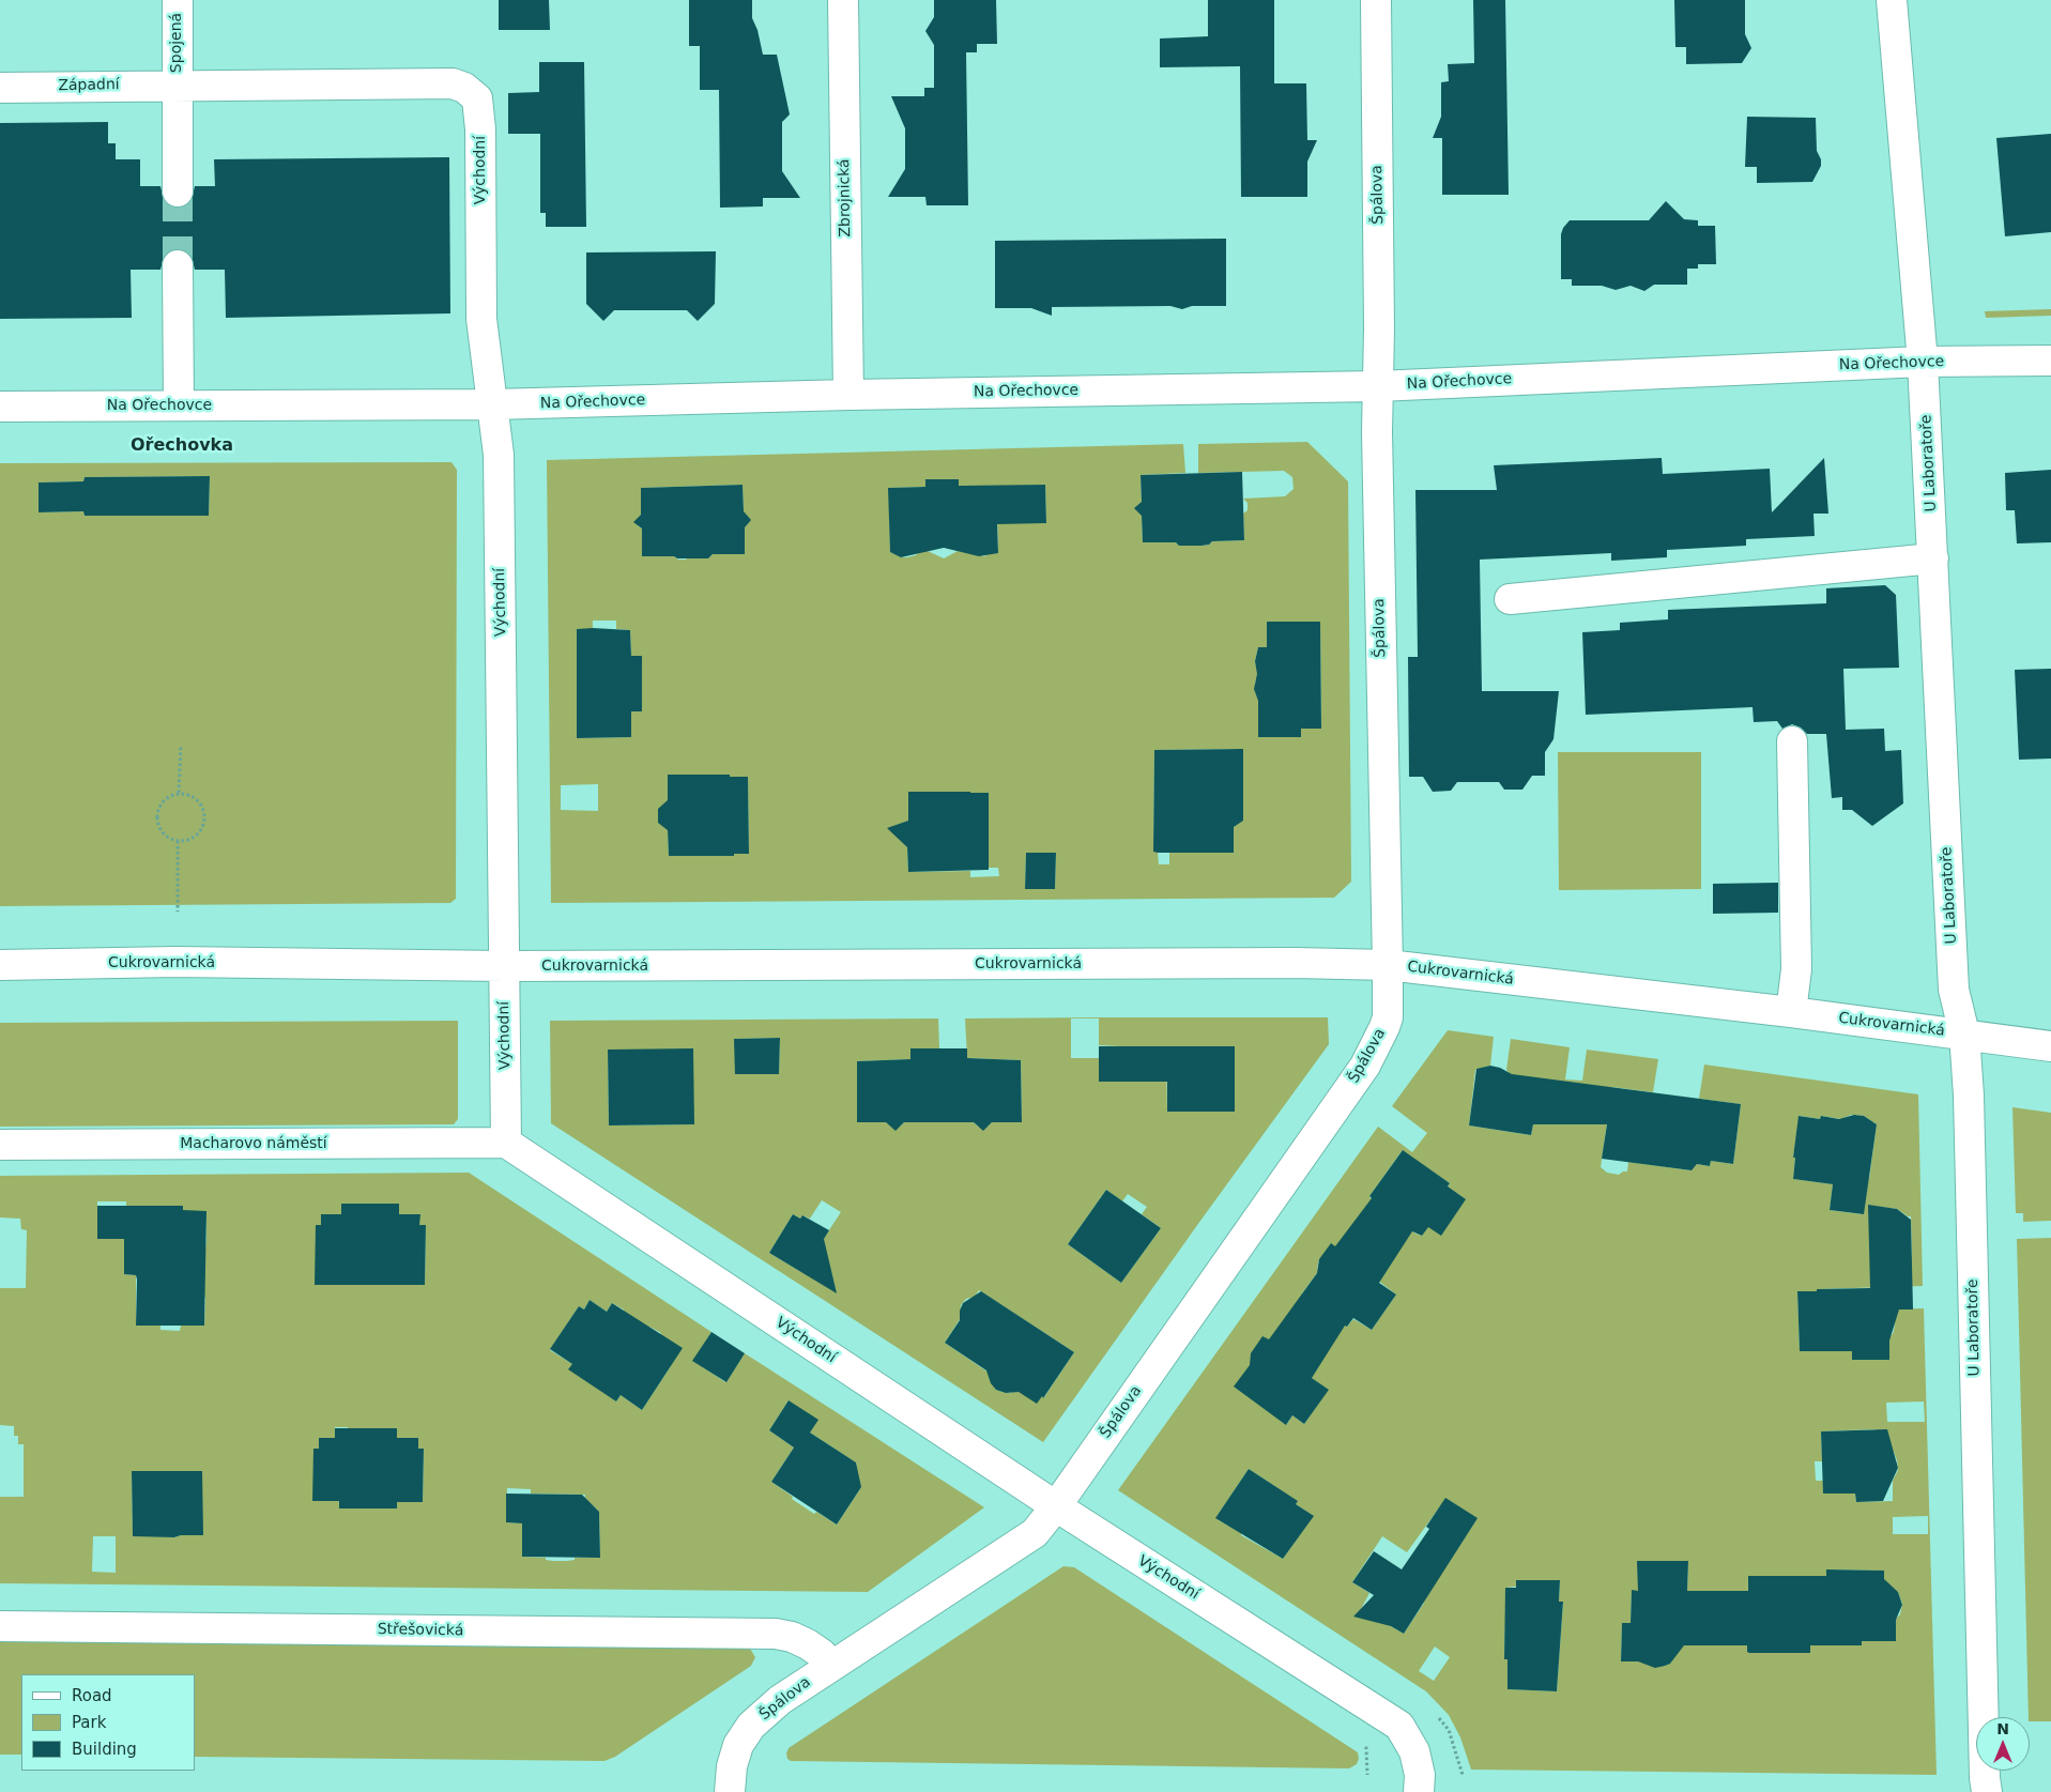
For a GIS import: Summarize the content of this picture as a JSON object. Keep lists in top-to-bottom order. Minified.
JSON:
{"streets":{"street":["Spojená","Západní","Východní","Špálova","Zbrojnická","Na Ořechovce","U Laboratoře","Cukrovarnická","Macharovo náměstí","Střešovická"]},"crossings":[["Spojená","Západní"],["Spojená","Východní"],["Západní","Východní"],["Východní","Špálova"],["Východní","Na Ořechovce"],["Východní","Cukrovarnická"],["Východní","Macharovo náměstí"],["Špálova","Na Ořechovce"],["Špálova","Cukrovarnická"],["Špálova","Střešovická"],["Zbrojnická","Na Ořechovce"],["Na Ořechovce","U Laboratoře"],["U Laboratoře","Cukrovarnická"]],"districts":["Ořechovka"],"legend":["Road","Park","Building"],"north":"top"}
